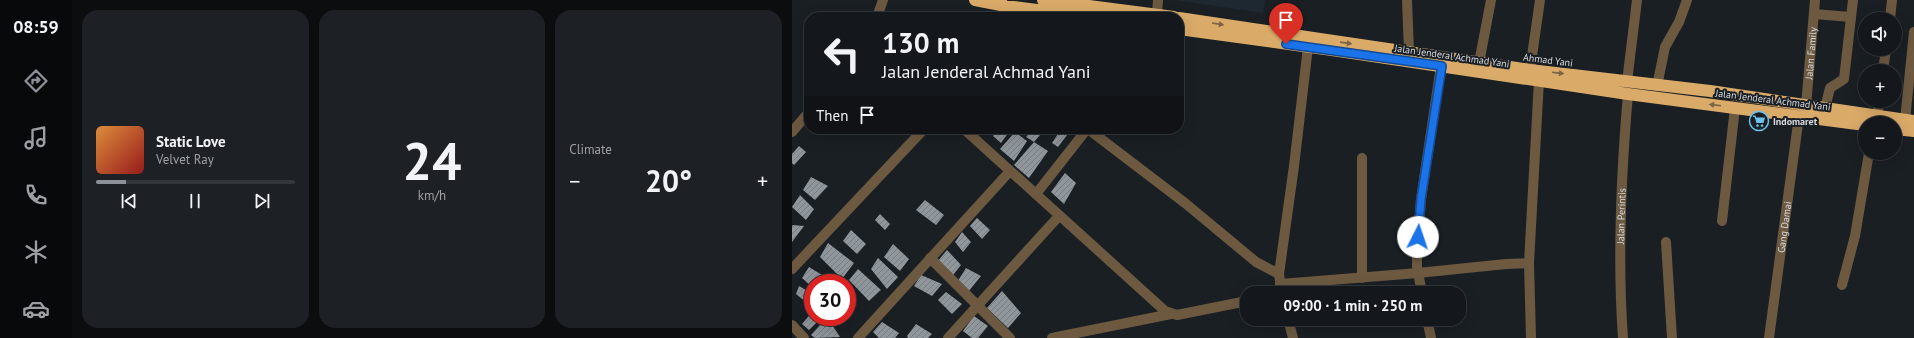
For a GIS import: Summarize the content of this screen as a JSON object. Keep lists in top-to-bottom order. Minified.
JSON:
{"streets":{"highway":["Jalan Jenderal Achmad Yani","Ahmad Yani"],"street":["Jalan Family","Jalan Perintis","Gang Damai"]},"crossings":[["Jalan Family","Jalan Jenderal Achmad Yani"],["Jalan Family","Ahmad Yani"],["Jalan Family","Gang Damai"],["Jalan Jenderal Achmad Yani","Ahmad Yani"],["Jalan Jenderal Achmad Yani","Jalan Perintis"],["Jalan Jenderal Achmad Yani","Gang Damai"],["Ahmad Yani","Jalan Perintis"],["Ahmad Yani","Gang Damai"]],"one_way":["Ahmad Yani"],"places":{"supermarket":["Indomaret"]},"page":{"tabs":"08:59","tile":[["24","km/h"],"Climate"],"map_buttons":["+","−"],"turn":["130 m","Jalan Jenderal Achmad Yani"],"then":"Then","song":["Static Love","Velvet Ray"],"heat":["−","20°","+"],"limit":"30","trip":"09:00 · 1 min · 250 m"}}
